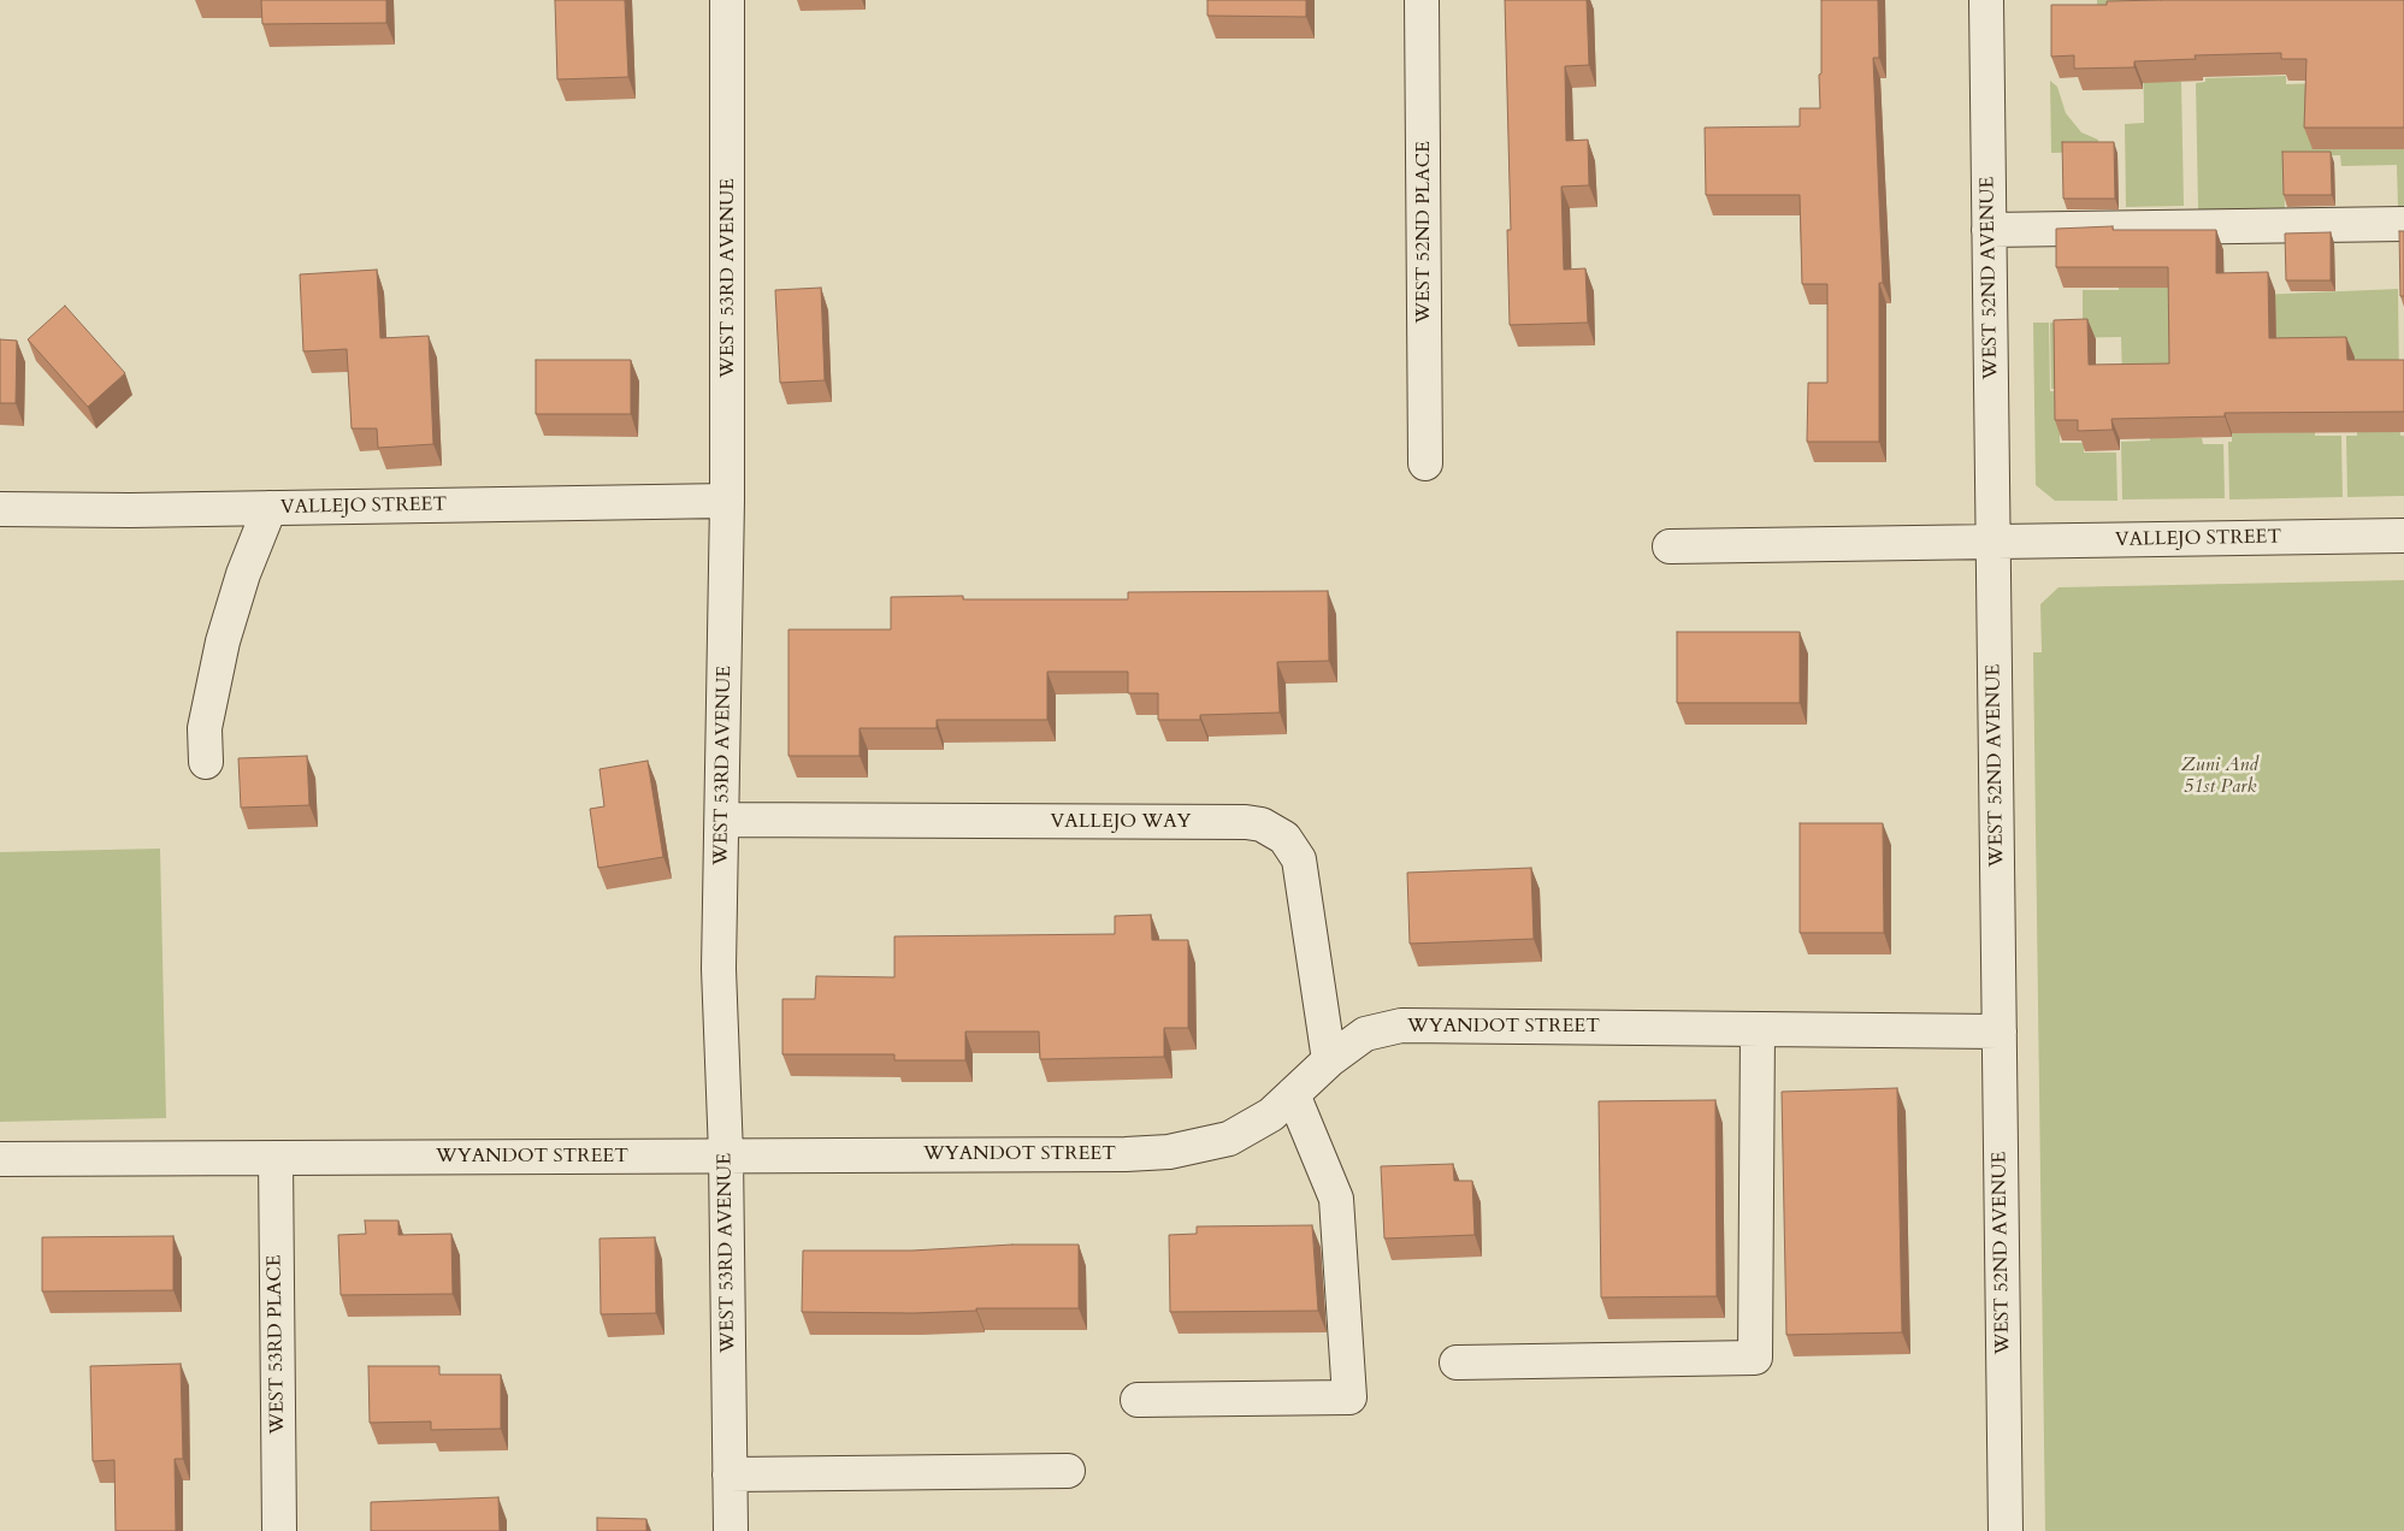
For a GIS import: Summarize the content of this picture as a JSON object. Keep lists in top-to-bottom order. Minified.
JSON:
{"streets":{"street":["WEST 52ND PLACE","WEST 53RD AVENUE","WEST 52ND AVENUE","VALLEJO STREET","VALLEJO WAY","WYANDOT STREET","WEST 53RD PLACE"]},"crossings":[["WEST 53RD AVENUE","VALLEJO STREET"],["WEST 53RD AVENUE","VALLEJO WAY"],["WEST 53RD AVENUE","WYANDOT STREET"],["WEST 52ND AVENUE","VALLEJO STREET"],["WEST 52ND AVENUE","WYANDOT STREET"],["VALLEJO WAY","WYANDOT STREET"],["WYANDOT STREET","WEST 53RD PLACE"]],"parks":["Zuni And 51st Park"]}
